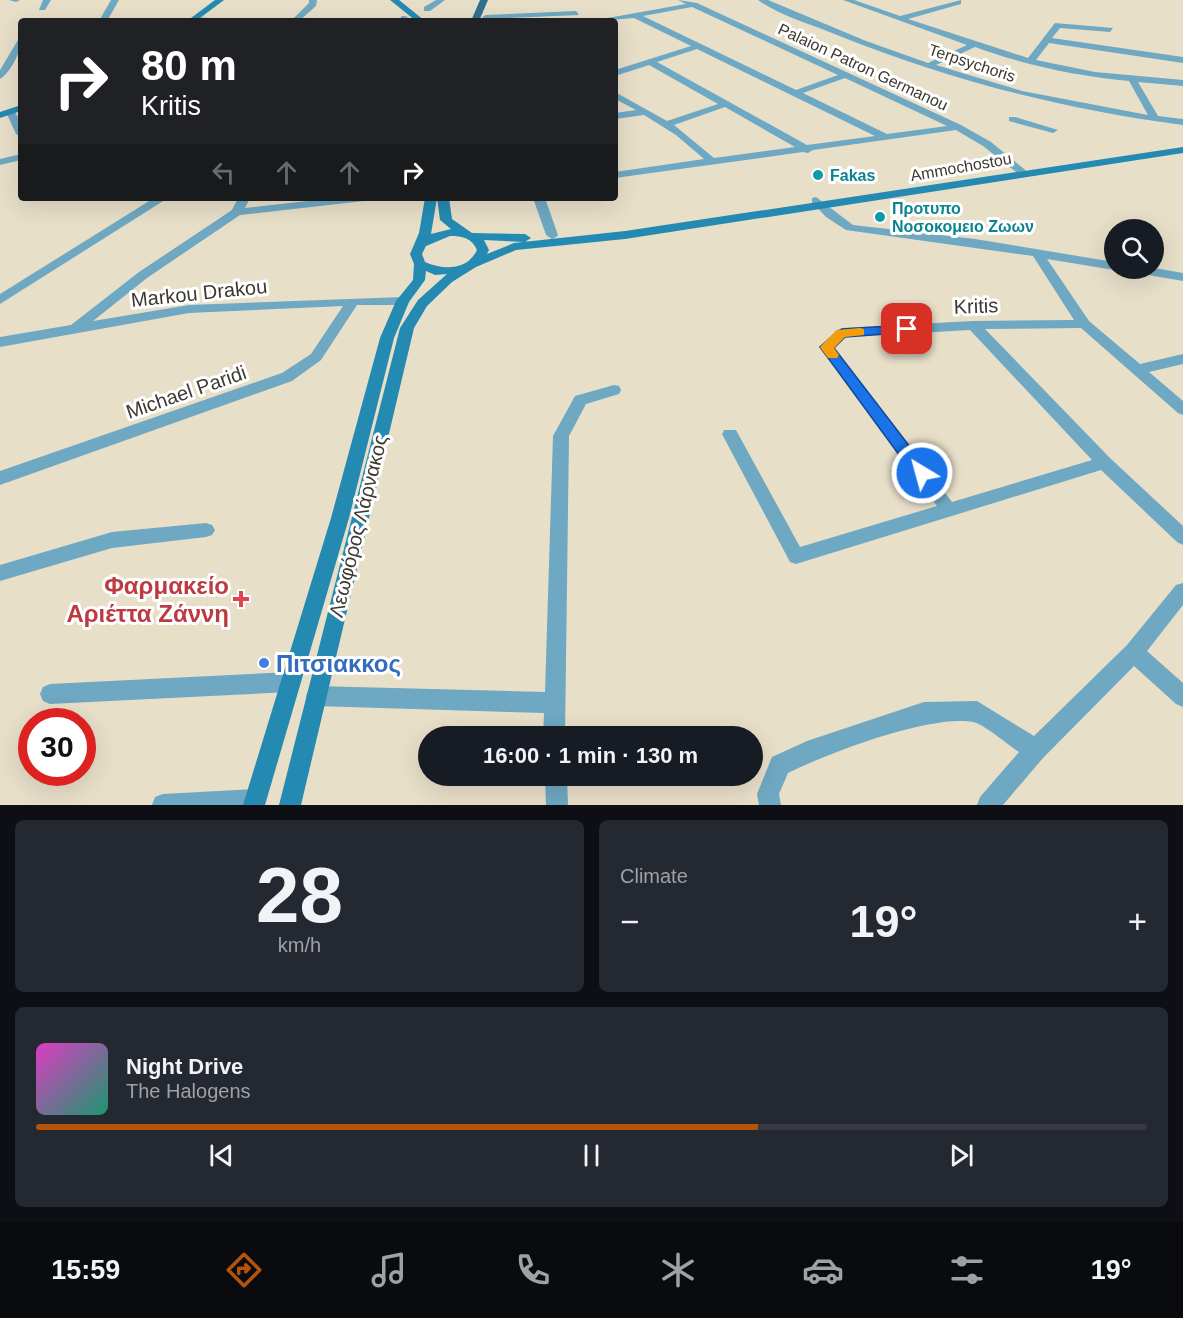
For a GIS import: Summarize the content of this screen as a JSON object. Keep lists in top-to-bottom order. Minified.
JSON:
{"streets":{"main road":["Ammochostou","Λεωφόρος Λάρνακος"],"street":["Terpsychoris","Palaion Patron Germanou","Markou Drakou","Kritis","Michael Paridi"]},"crossings":[["Palaion Patron Germanou","Ammochostou"],["Ammochostou","Λεωφόρος Λάρνακος"],["Markou Drakou","Michael Paridi"],["Markou Drakou","Λεωφόρος Λάρνακος"]],"places":{"other":["Fakas","Προτυπο Νοσοκομειο Ζωων","Πιτσιακκος"],"health":["Φαρμακείο Αριέττα Ζάννη"]},"page":{"turn":["80 m","Kritis"],"limit":"30","trip":"16:00 · 1 min · 130 m","tile":[["28","km/h"],"Climate"],"heat":["−","19°","+"],"song":["Night Drive","The Halogens"],"tabs":["15:59","19°"]}}
